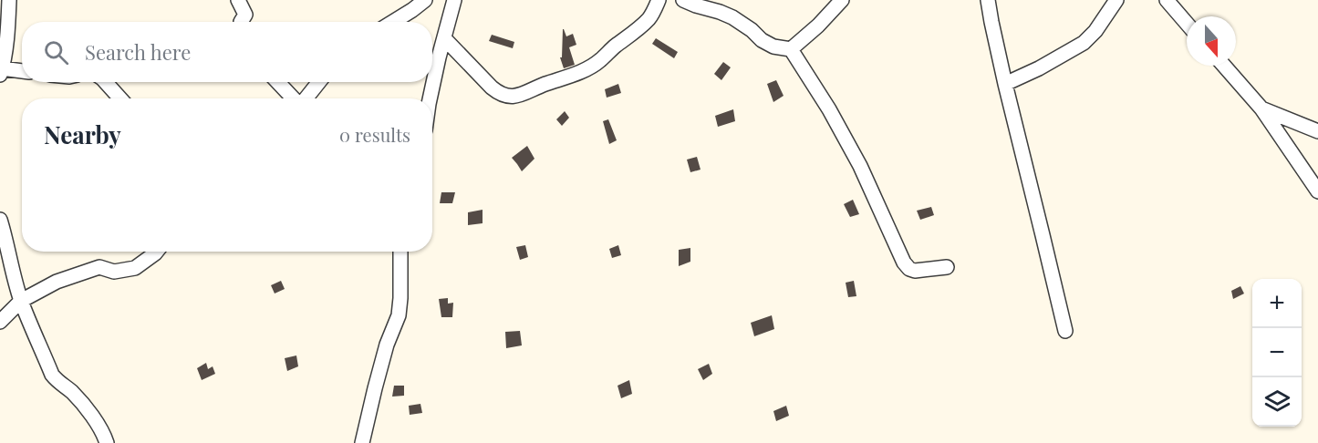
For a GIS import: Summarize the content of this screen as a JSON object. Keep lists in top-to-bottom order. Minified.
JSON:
{"north":"bottom","page":{"search":"Search here","heading":["Nearby","0 results"],"map_buttons":["+","−"]}}
